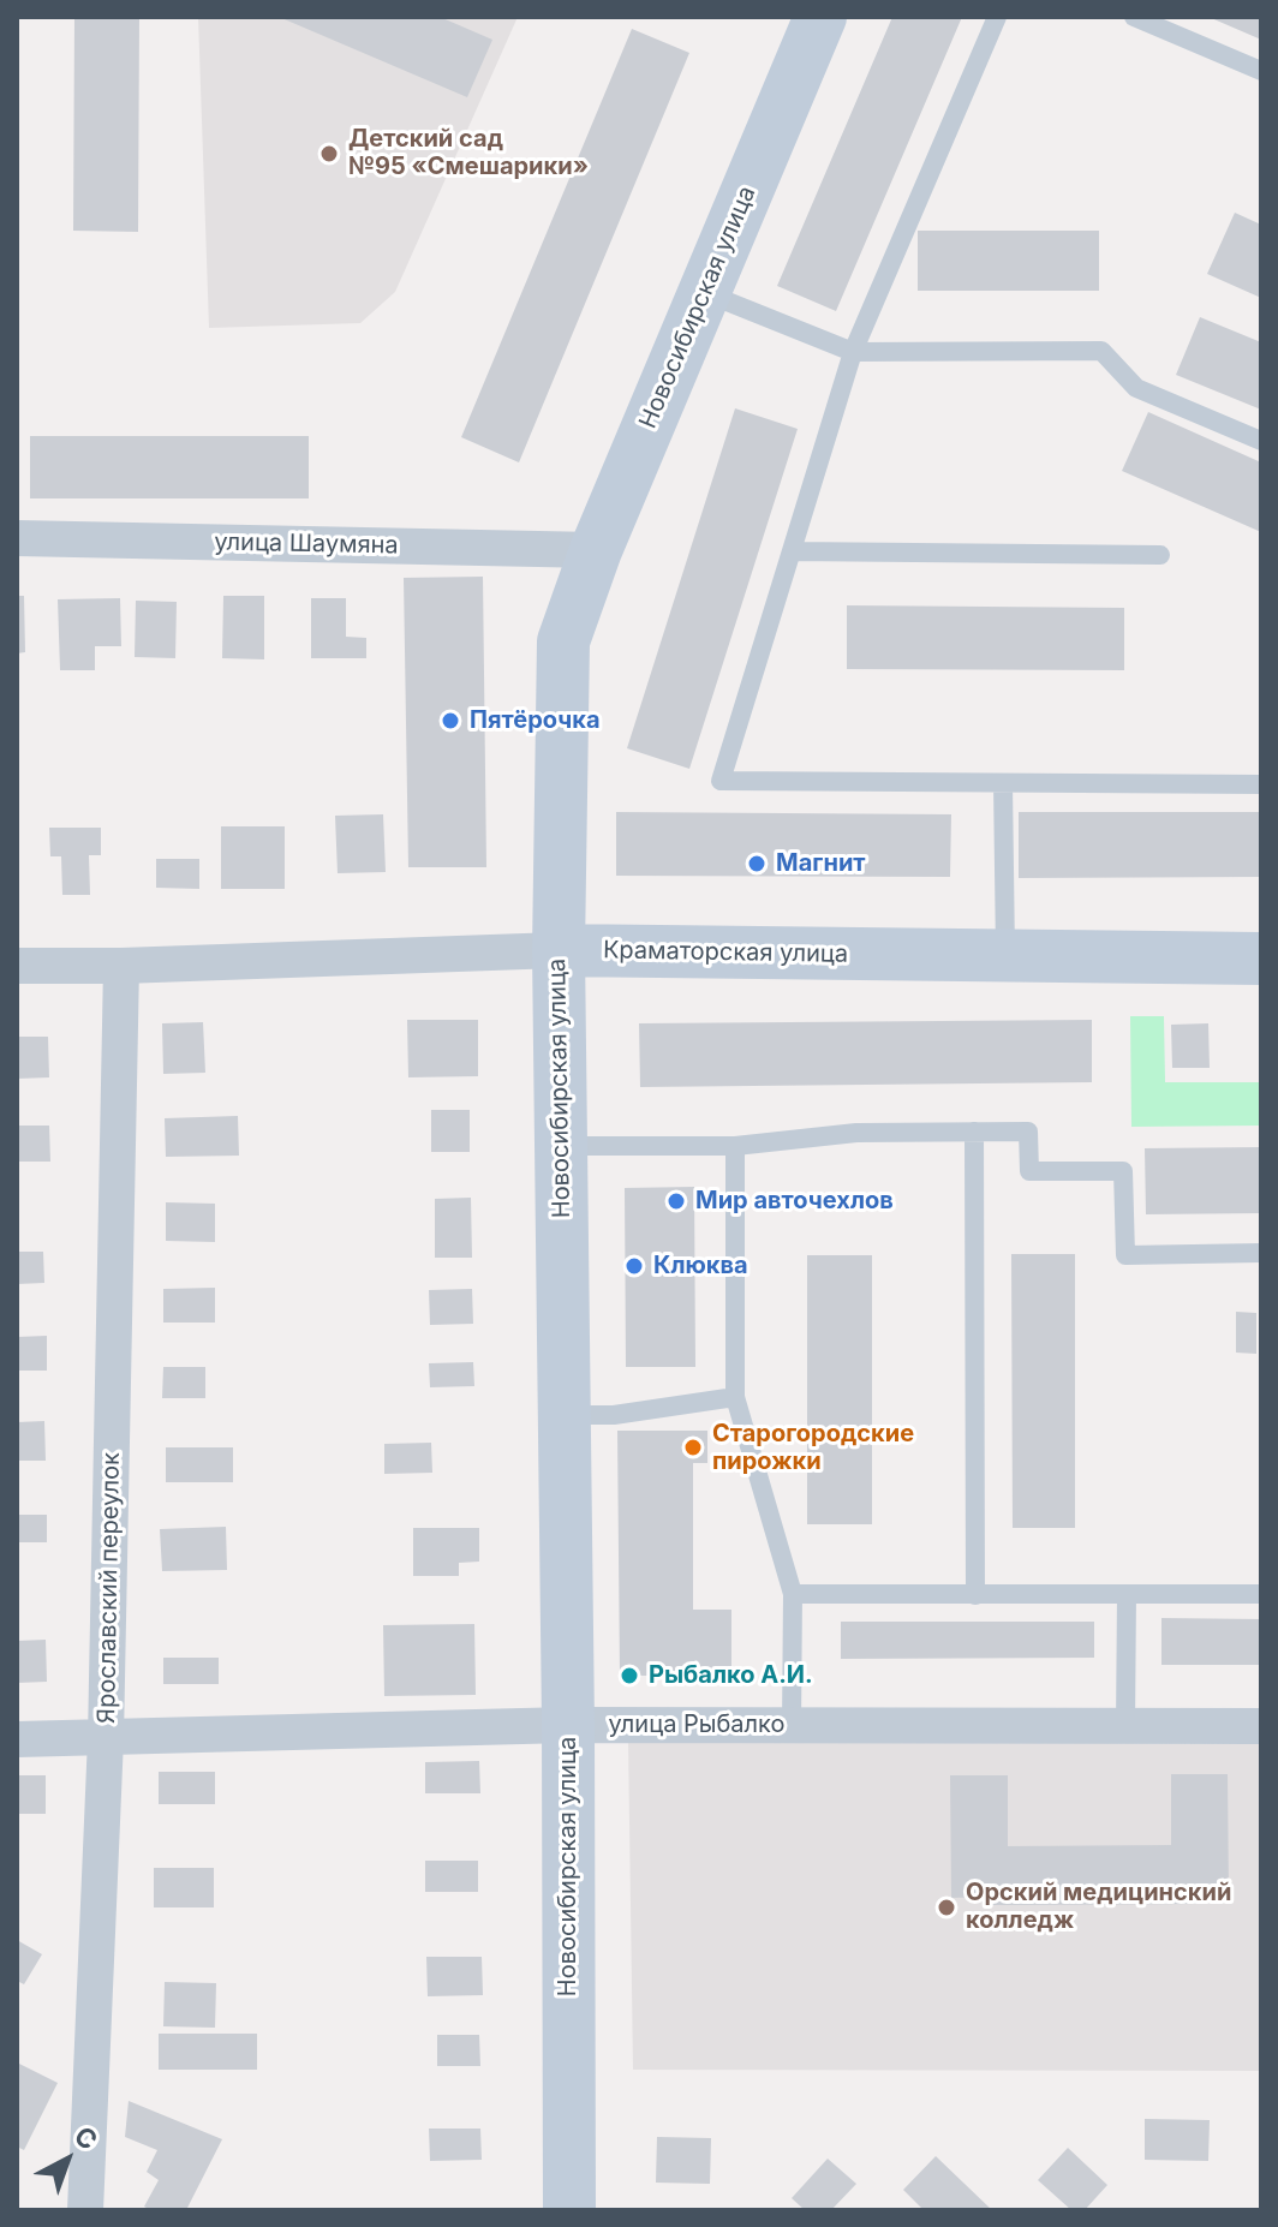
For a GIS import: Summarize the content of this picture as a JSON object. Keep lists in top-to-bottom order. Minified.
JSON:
{"streets":{"main road":["Новосибирская улица","Краматорская улица"],"street":["улица Шаумяна","Ярославский переулок","улица Рыбалко"]},"crossings":[["Новосибирская улица","улица Шаумяна"],["Новосибирская улица","Краматорская улица"],["Новосибирская улица","улица Рыбалко"],["Краматорская улица","Ярославский переулок"],["Ярославский переулок","улица Рыбалко"]],"places":["Детский сад №95 «Смешарики»","Пятёрочка","Магнит","Мир авточехлов","Клюква","Старогородские пирожки","Рыбалко А.И.","Орский медицинский колледж"],"north":"top right"}
